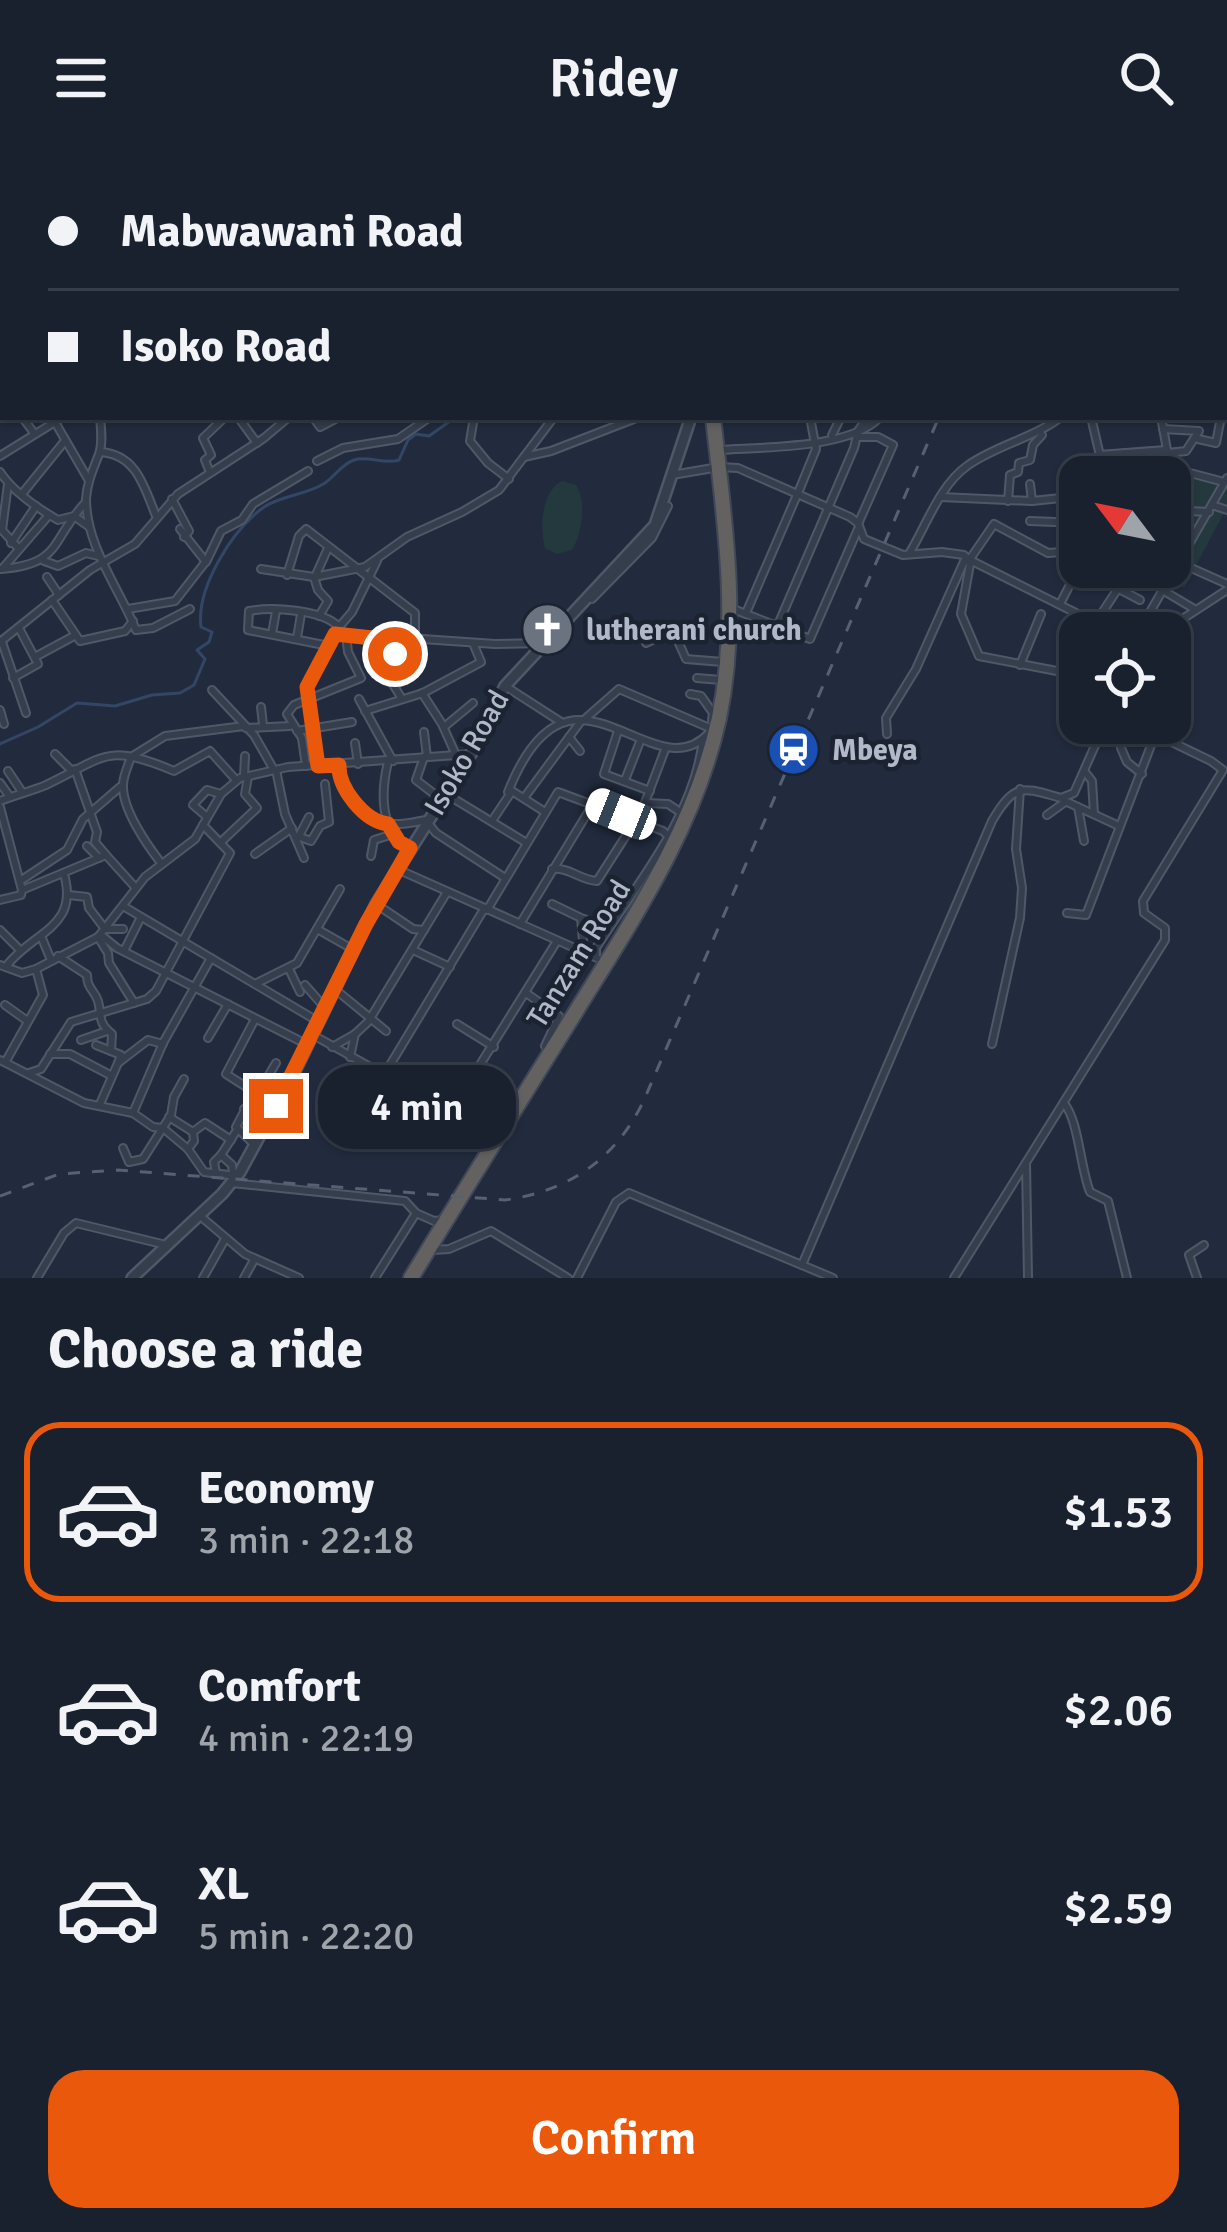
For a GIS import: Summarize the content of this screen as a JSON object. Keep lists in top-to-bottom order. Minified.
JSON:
{"streets":{"highway":["Tanzam Road"],"street":["Isoko Road"]},"places":{"church":["lutherani church"],"station":["Mbeya"]},"north":"top left","page":{"header":"Ridey","banner":["Mabwawani Road","Isoko Road"],"bubble":"4 min","heading":"Choose a ride","list":[{"name":"Economy","note":"3 min · 22:18","value":"$1.53"},{"name":"Comfort","note":"4 min · 22:19","value":"$2.06"},{"name":"XL","note":"5 min · 22:20","value":"$2.59"}],"buttons":"Confirm"}}
